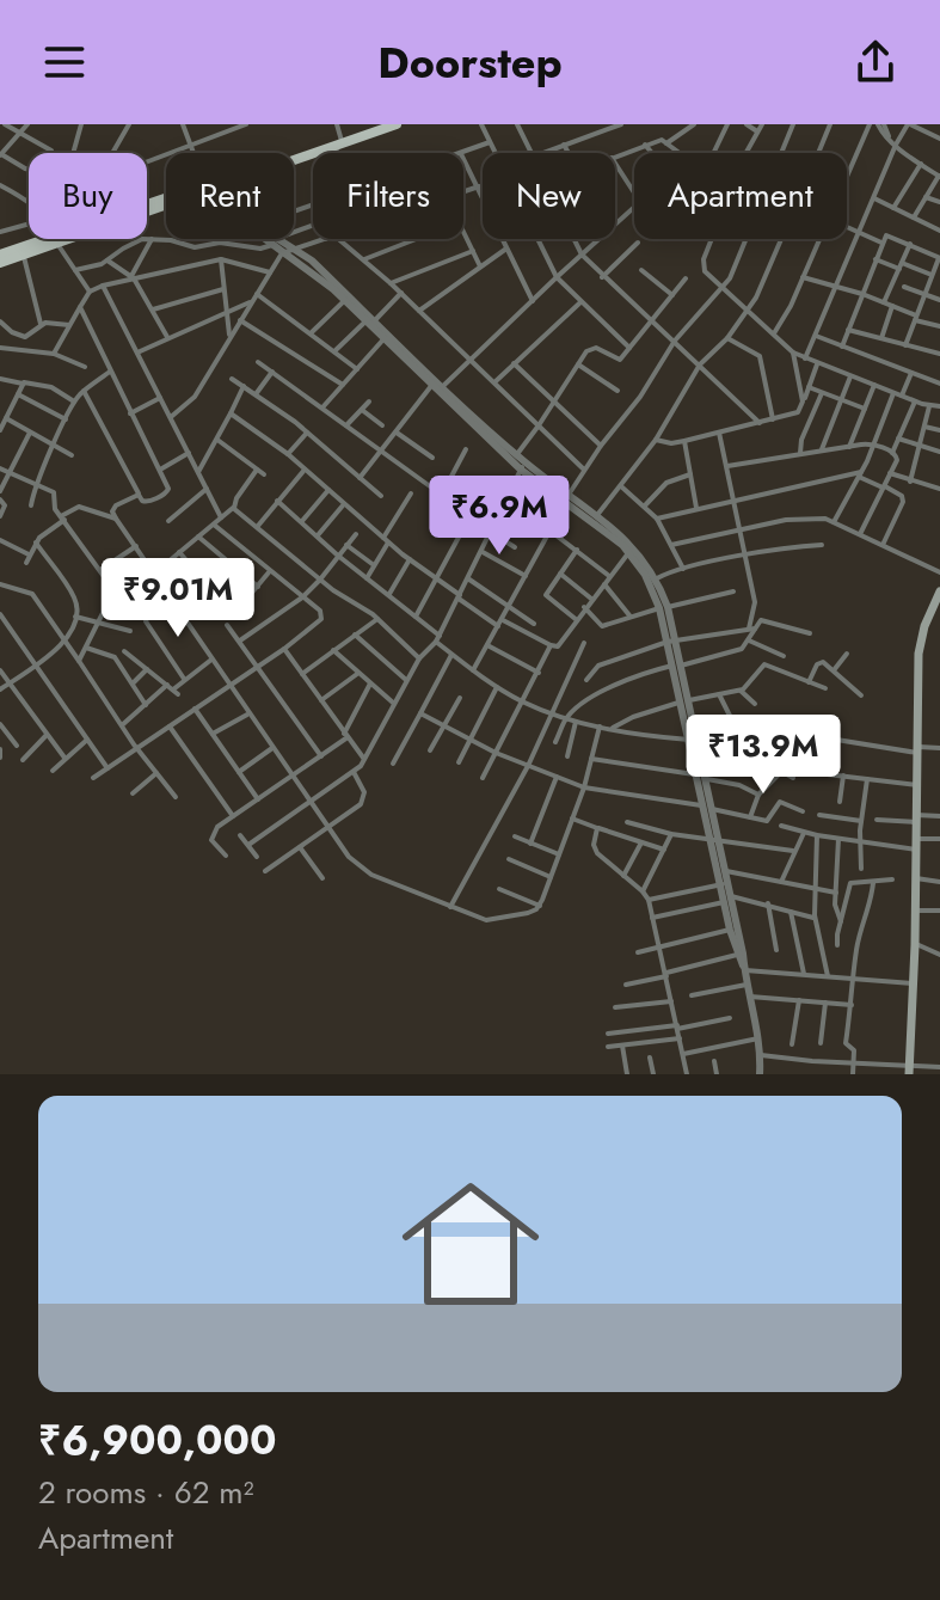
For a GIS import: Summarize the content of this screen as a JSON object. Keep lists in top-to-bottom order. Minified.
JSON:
{"page":{"header":"Doorstep","chip":["Buy","Rent","Filters","New","Apartment"],"price":["₹6.9M","₹9.01M","₹13.9M"],"list":[{"name":"₹6,900,000","note":"2 rooms · 62 m² · Apartment"}]}}
